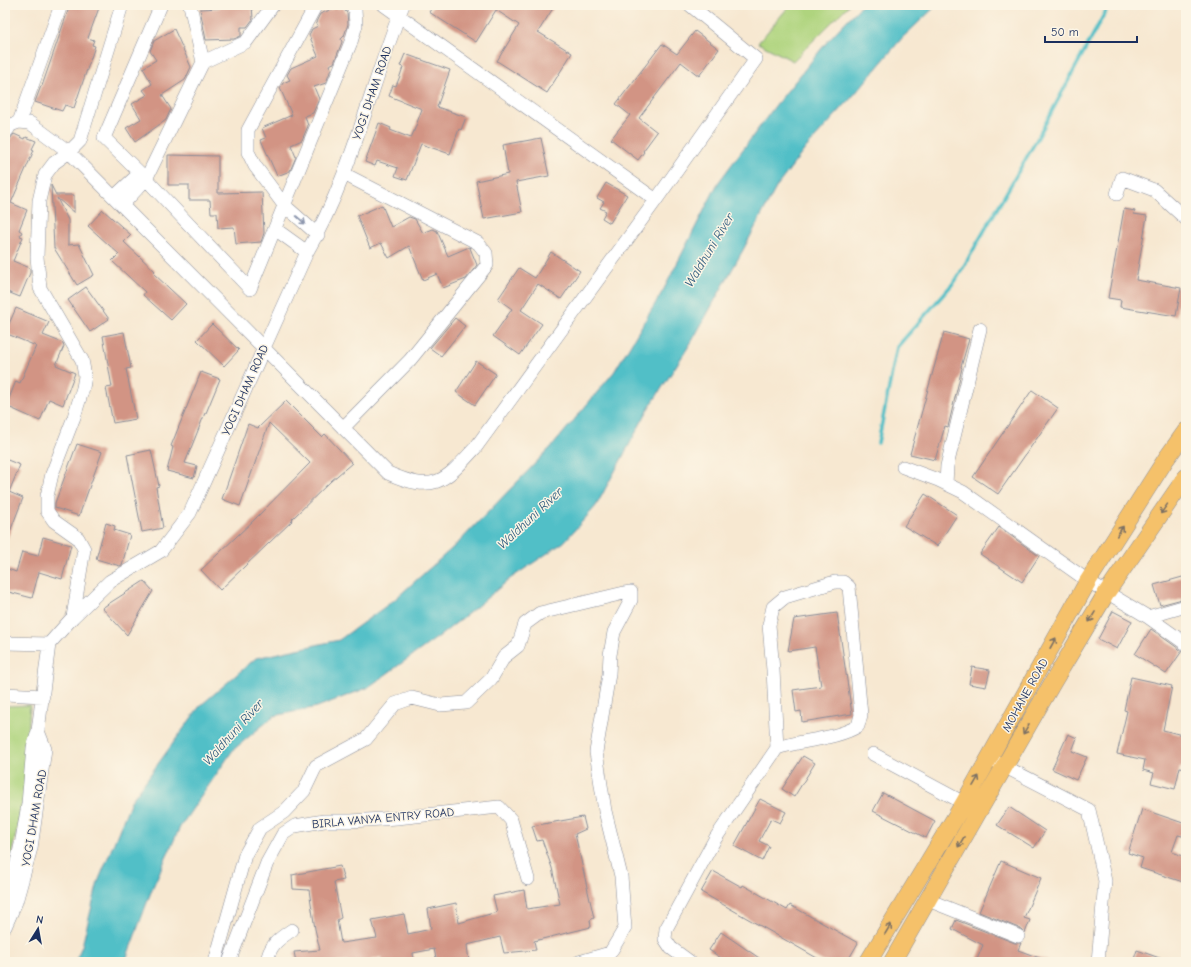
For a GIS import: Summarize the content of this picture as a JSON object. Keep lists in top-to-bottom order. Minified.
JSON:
{"streets":{"main road":["MOHANE ROAD"],"street":["YOGI DHAM ROAD","BIRLA VANYA ENTRY ROAD"]},"water":["Waldhuni River"],"scale_bar":"50 m","north":"top"}
